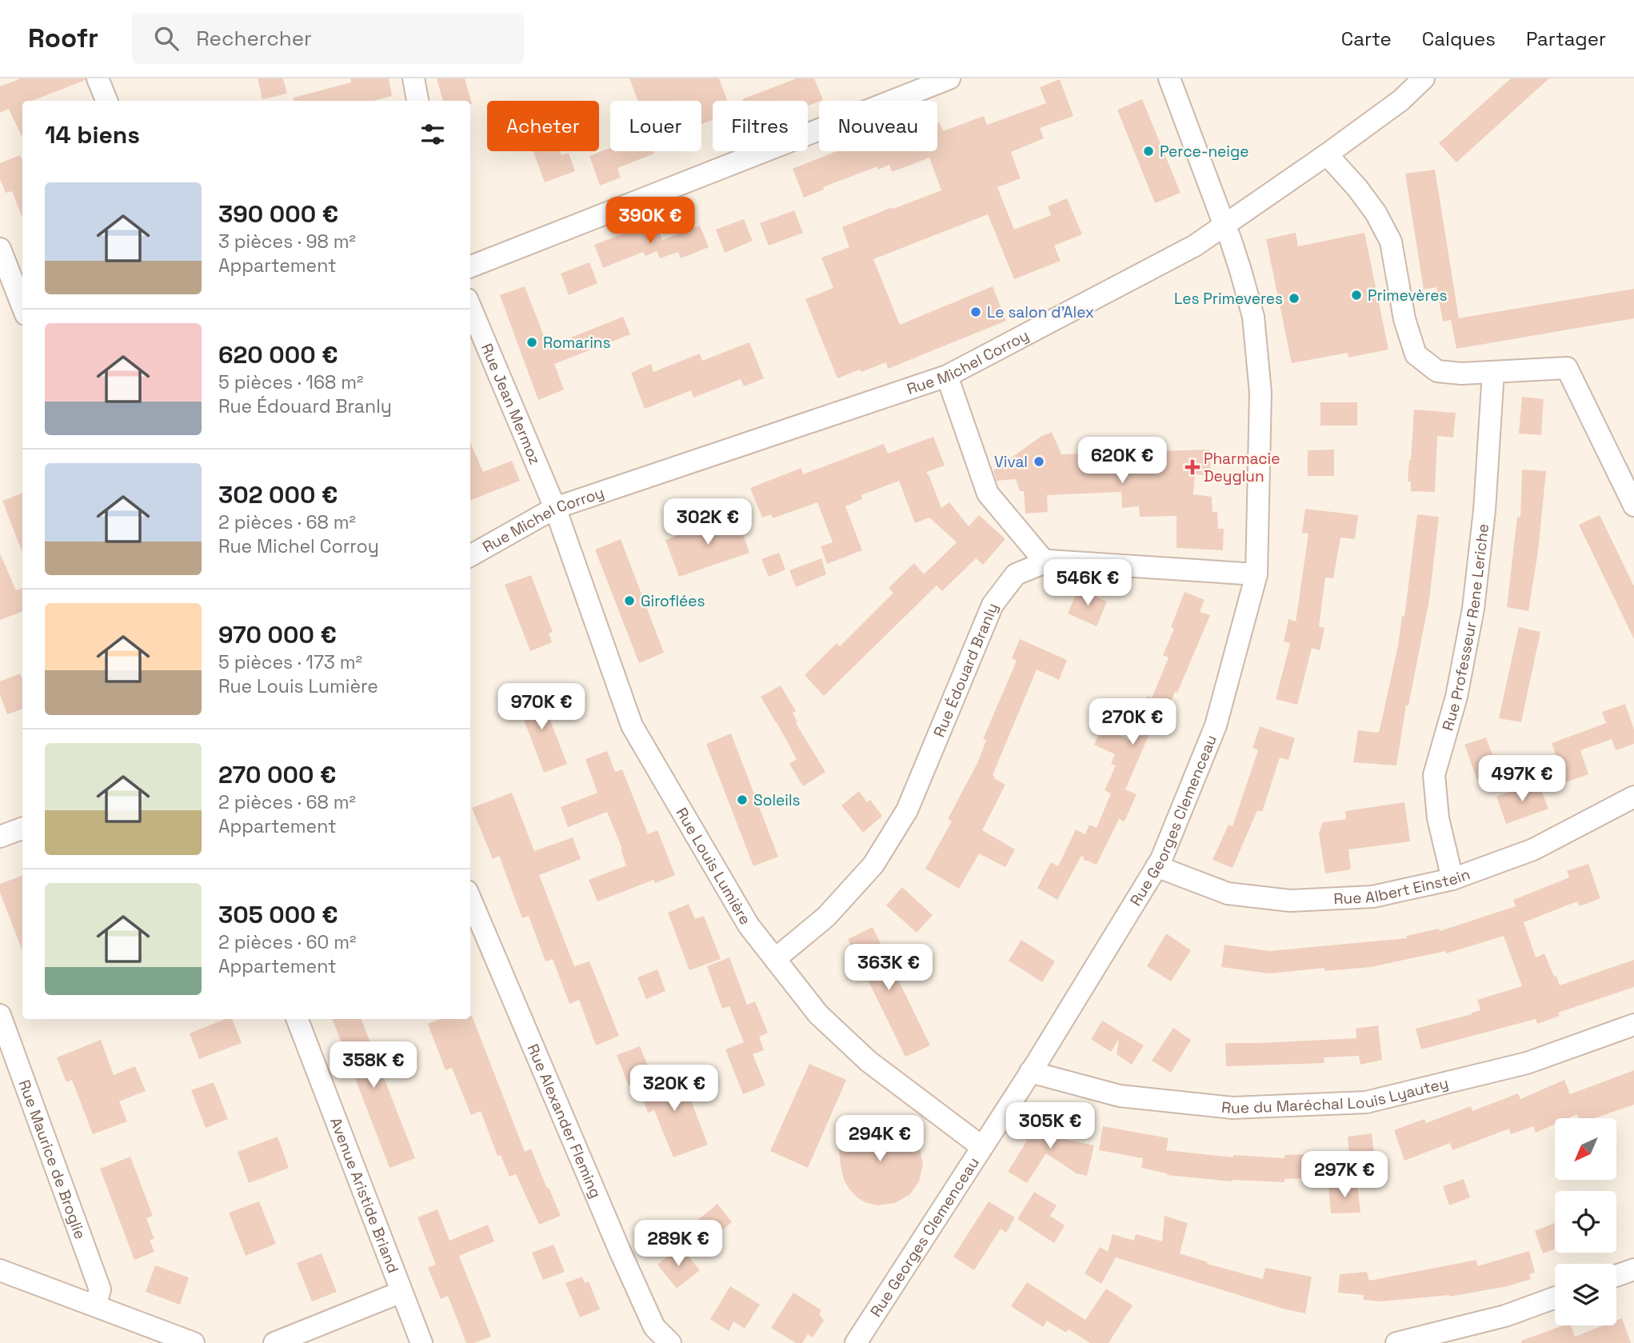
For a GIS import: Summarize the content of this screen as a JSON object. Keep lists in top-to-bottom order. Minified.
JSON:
{"streets":{"street":["Rue Michel Corroy","Rue Jean Mermoz","Rue Professeur Rene Leriche","Rue Édouard Branly","Rue Georges Clemenceau","Rue Louis Lumière","Rue Albert Einstein","Rue du Maréchal Louis Lyautey","Rue Alexander Fleming","Rue Maurice de Broglie","Avenue Aristide Briand"]},"crossings":[["Rue Michel Corroy","Rue Jean Mermoz"],["Rue Michel Corroy","Rue Georges Clemenceau"],["Rue Michel Corroy","Rue Louis Lumière"],["Rue Jean Mermoz","Rue Louis Lumière"],["Rue Professeur Rene Leriche","Rue Albert Einstein"],["Rue Édouard Branly","Rue Georges Clemenceau"],["Rue Édouard Branly","Rue Louis Lumière"],["Rue Georges Clemenceau","Rue Louis Lumière"],["Rue Georges Clemenceau","Rue Albert Einstein"],["Rue Georges Clemenceau","Rue du Maréchal Louis Lyautey"]],"places":{"other":["Perce-neige","Primevères","Les Primeveres","Le salon d'Alex","Romarins","Vival","Giroflées","Soleils"],"health":["Pharmacie Deyglun"]},"north":"bottom left","page":{"header":"Roofr","search":"Rechercher","nav":["Carte","Calques","Partager"],"chip":["Acheter","Louer","Filtres","Nouveau"],"heading":"14 biens","list":[{"name":"390 000 €","note":"3 pièces · 98 m² · Appartement"},{"name":"620 000 €","note":"5 pièces · 168 m² · Rue Édouard Branly"},{"name":"302 000 €","note":"2 pièces · 68 m² · Rue Michel Corroy"},{"name":"970 000 €","note":"5 pièces · 173 m² · Rue Louis Lumière"},{"name":"270 000 €","note":"2 pièces · 68 m² · Appartement"},{"name":"305 000 €","note":"2 pièces · 60 m² · Appartement"}],"price":["390K €","620K €","302K €","546K €","970K €","270K €","497K €","363K €","358K €","320K €","305K €","294K €","297K €","289K €"]}}
